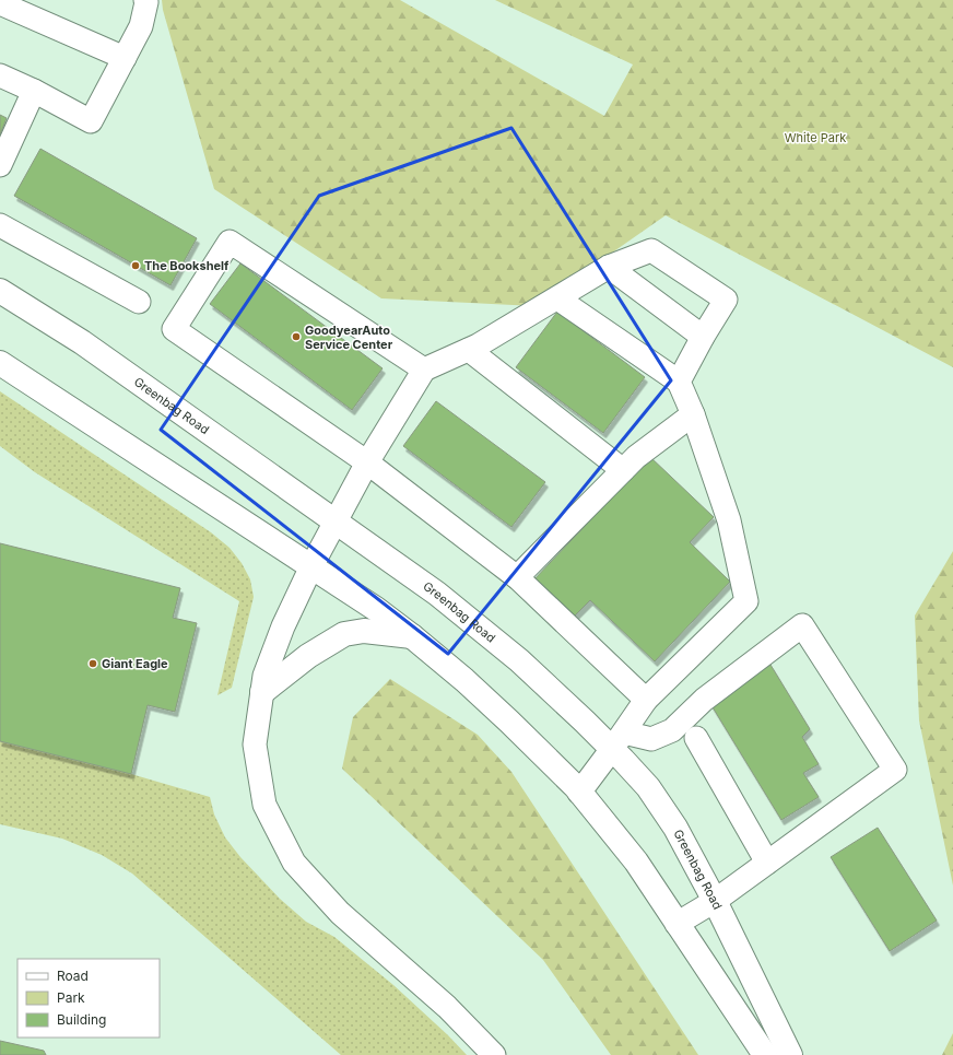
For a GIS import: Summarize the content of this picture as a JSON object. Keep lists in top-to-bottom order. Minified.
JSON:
{"streets":{"main road":["Greenbag Road"]},"parks":["White Park"],"places":["The Bookshelf","GoodyearAuto Service Center","Giant Eagle"],"legend":["Road","Park","Building"]}
